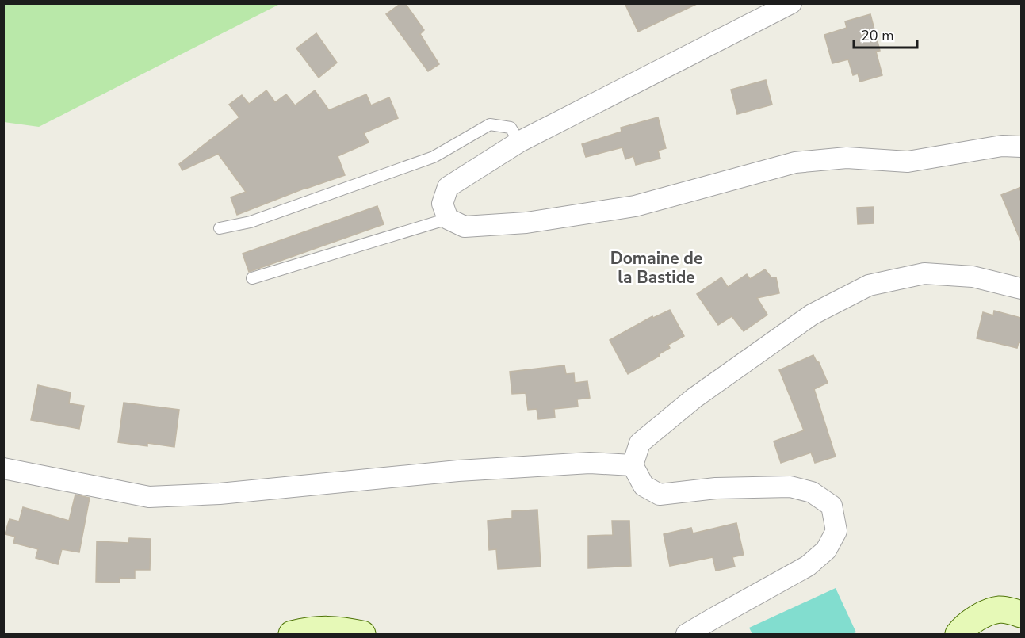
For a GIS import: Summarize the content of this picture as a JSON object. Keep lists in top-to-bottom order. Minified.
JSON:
{"districts":["Domaine de la Bastide"],"scale_bar":"20 m"}
